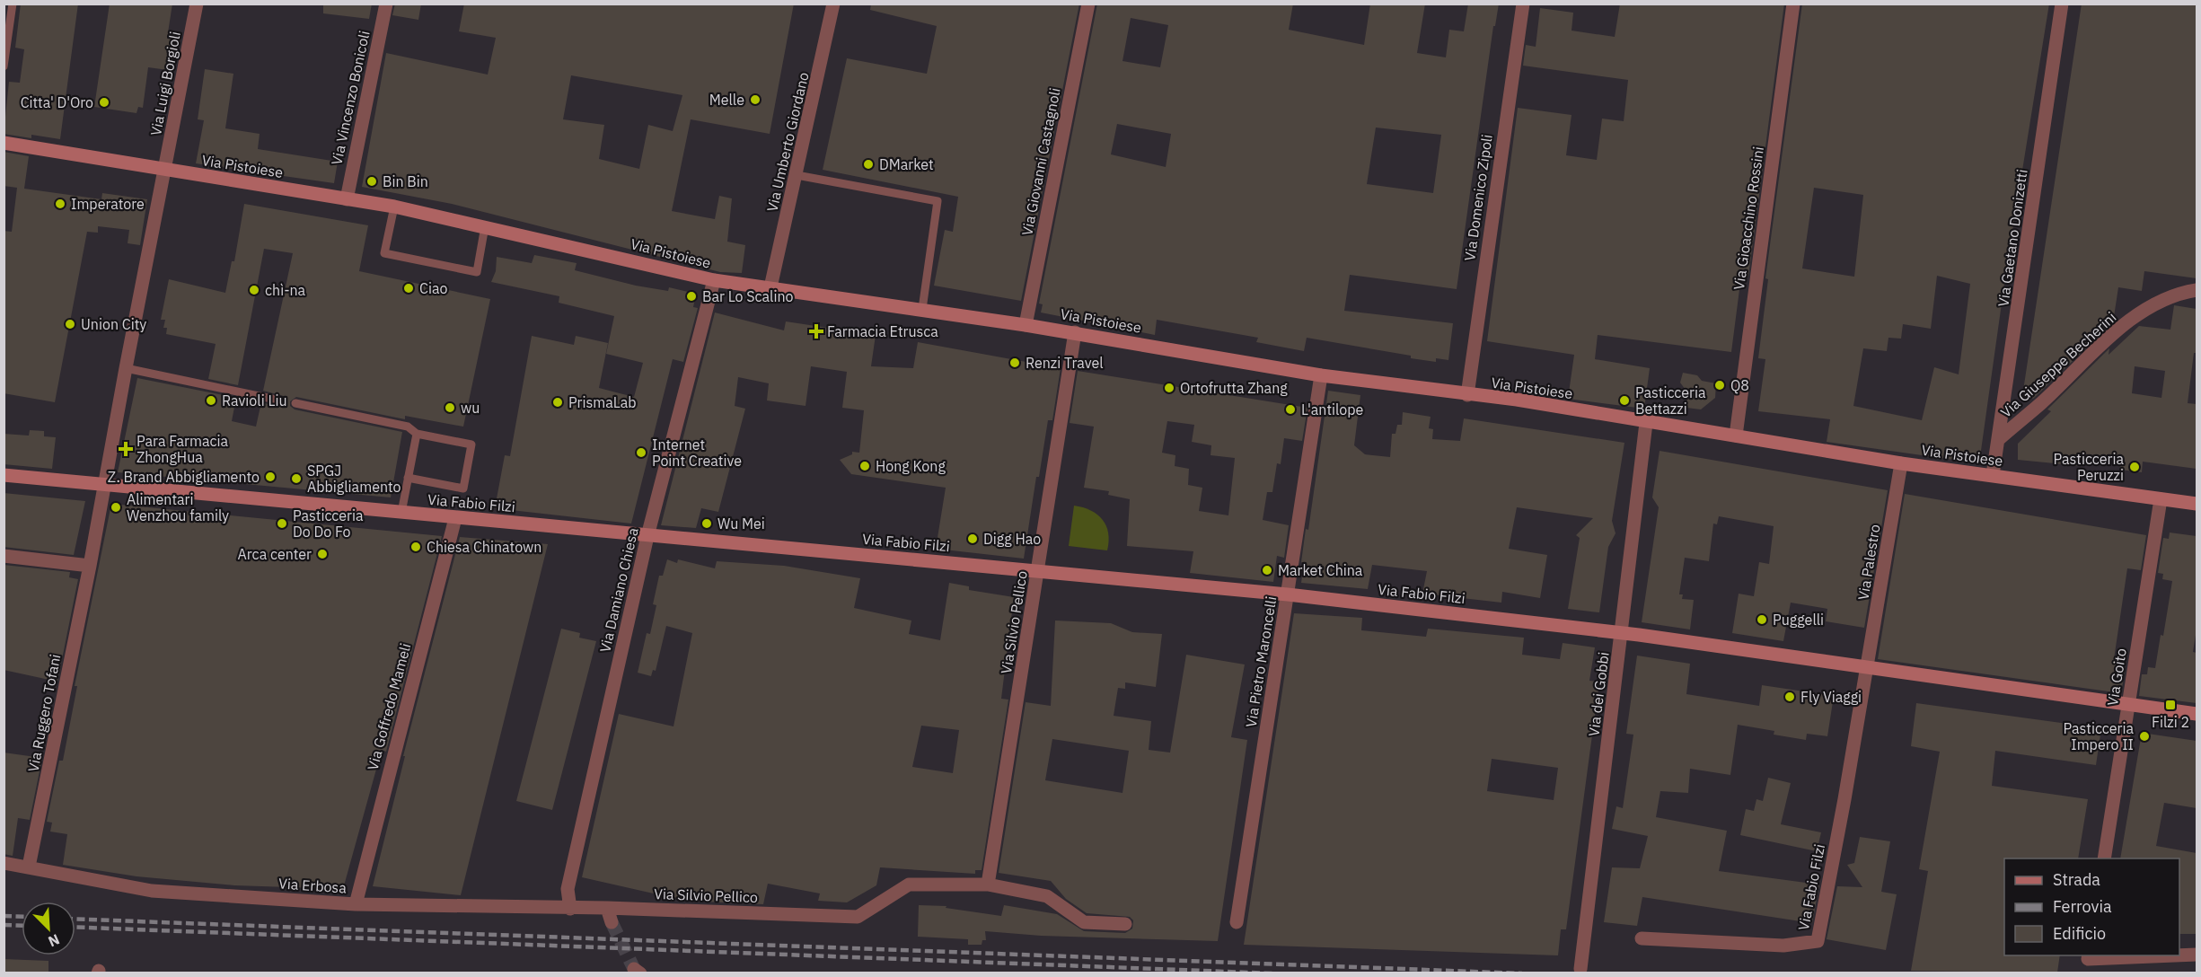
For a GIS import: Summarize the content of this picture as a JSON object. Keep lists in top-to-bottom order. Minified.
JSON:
{"streets":{"street":["Via Luigi Borgioli","Via Vincenzo Bonicoli","Via Umberto Giordano","Via Giovanni Castagnoli","Via Pistoiese","Via Domenico Zipoli","Via Gioacchino Rossini","Via Gaetano Donizetti","Via Giuseppe Becherini","Via Fabio Filzi","Via Palestro","Via Damiano Chiesa","Via Silvio Pellico","Via Pietro Maroncelli","Via Goito","Via dei Gobbi","Via Goffredo Mameli","Via Ruggero Tofani","Via Erbosa"]},"crossings":[["Via Luigi Borgioli","Via Pistoiese"],["Via Luigi Borgioli","Via Ruggero Tofani"],["Via Vincenzo Bonicoli","Via Pistoiese"],["Via Umberto Giordano","Via Pistoiese"],["Via Giovanni Castagnoli","Via Pistoiese"],["Via Pistoiese","Via Domenico Zipoli"],["Via Pistoiese","Via Gioacchino Rossini"],["Via Pistoiese","Via Gaetano Donizetti"],["Via Pistoiese","Via Palestro"],["Via Pistoiese","Via Damiano Chiesa"],["Via Pistoiese","Via Silvio Pellico"],["Via Pistoiese","Via Pietro Maroncelli"],["Via Pistoiese","Via Goito"],["Via Pistoiese","Via dei Gobbi"],["Via Gaetano Donizetti","Via Giuseppe Becherini"],["Via Fabio Filzi","Via Palestro"],["Via Fabio Filzi","Via Damiano Chiesa"],["Via Fabio Filzi","Via Silvio Pellico"],["Via Fabio Filzi","Via Pietro Maroncelli"],["Via Fabio Filzi","Via Goito"],["Via Fabio Filzi","Via dei Gobbi"],["Via Fabio Filzi","Via Goffredo Mameli"],["Via Fabio Filzi","Via Ruggero Tofani"],["Via Damiano Chiesa","Via Erbosa"],["Via Silvio Pellico","Via Erbosa"],["Via Goffredo Mameli","Via Erbosa"],["Via Ruggero Tofani","Via Erbosa"]],"places":{"other":["Melle","Citta' D'Oro","DMarket","Bin Bin","Imperatore","Ciao","chì-na","Bar Lo Scalino","Union City","Renzi Travel","Q8","Ortofrutta Zhang","Ravioli Liu","Pasticceria Bettazzi","PrismaLab","wu","L'antilope","Internet Point Creative","Hong Kong","Pasticceria Peruzzi","Z. Brand Abbigliamento","SPGJ Abbigliamento","Alimentari Wenzhou family","Pasticceria Do Do Fo","Wu Mei","Digg Hao","Chiesa Chinatown","Arca center","Market China","Puggelli","Fly Viaggi","Pasticceria Impero II"],"health":["Farmacia Etrusca","Para Farmacia ZhongHua"],"transit":["Filzi 2"]},"legend":["Strada","Ferrovia","Edificio"],"north":"bottom right"}
